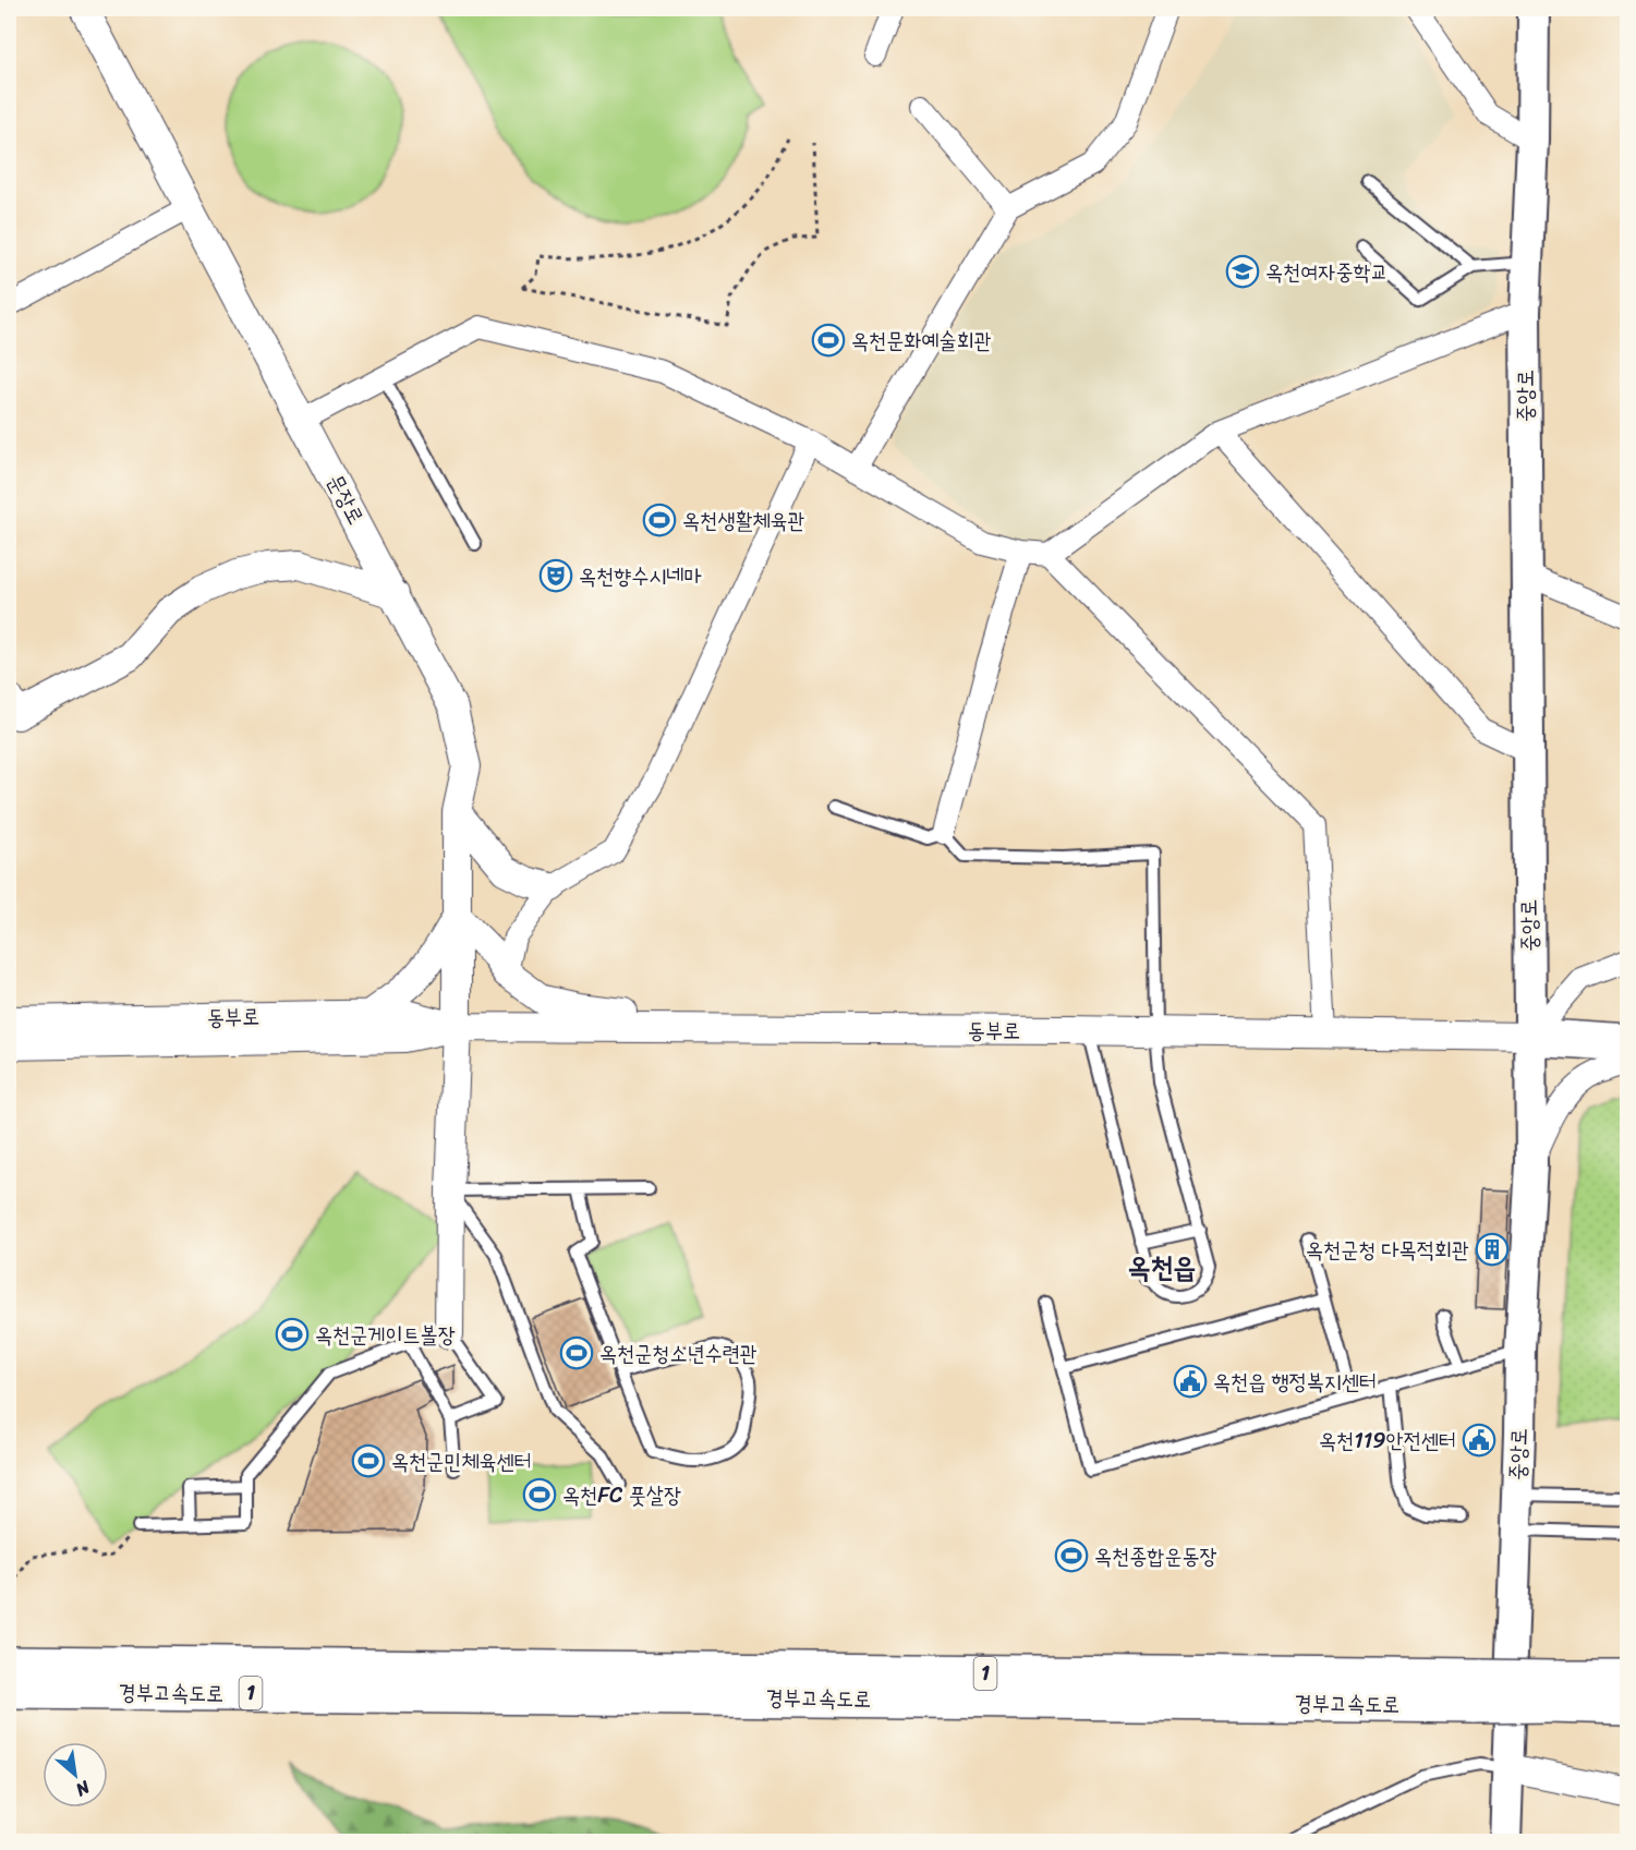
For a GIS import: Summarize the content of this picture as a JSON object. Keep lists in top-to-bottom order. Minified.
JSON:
{"streets":{"highway":["1","경부고속도로"],"main road":["중앙로"],"street":["문장로","동부로"]},"crossings":[["중앙로","동부로"],["문장로","동부로"]],"districts":["옥천읍"],"places":{"school or university":["옥천여자중학교"],"sports":["옥천문화예술회관","옥천생활체육관","옥천군게이트볼장","옥천군청소년수련관","옥천군민체육센터","옥천FC 풋살장","옥천종합운동장"],"theatre":["옥천향수시네마"],"building":["옥천군청 다목적회관"],"public building":["옥천읍 행정복지센터","옥천119안전센터"]},"north":"bottom right"}
